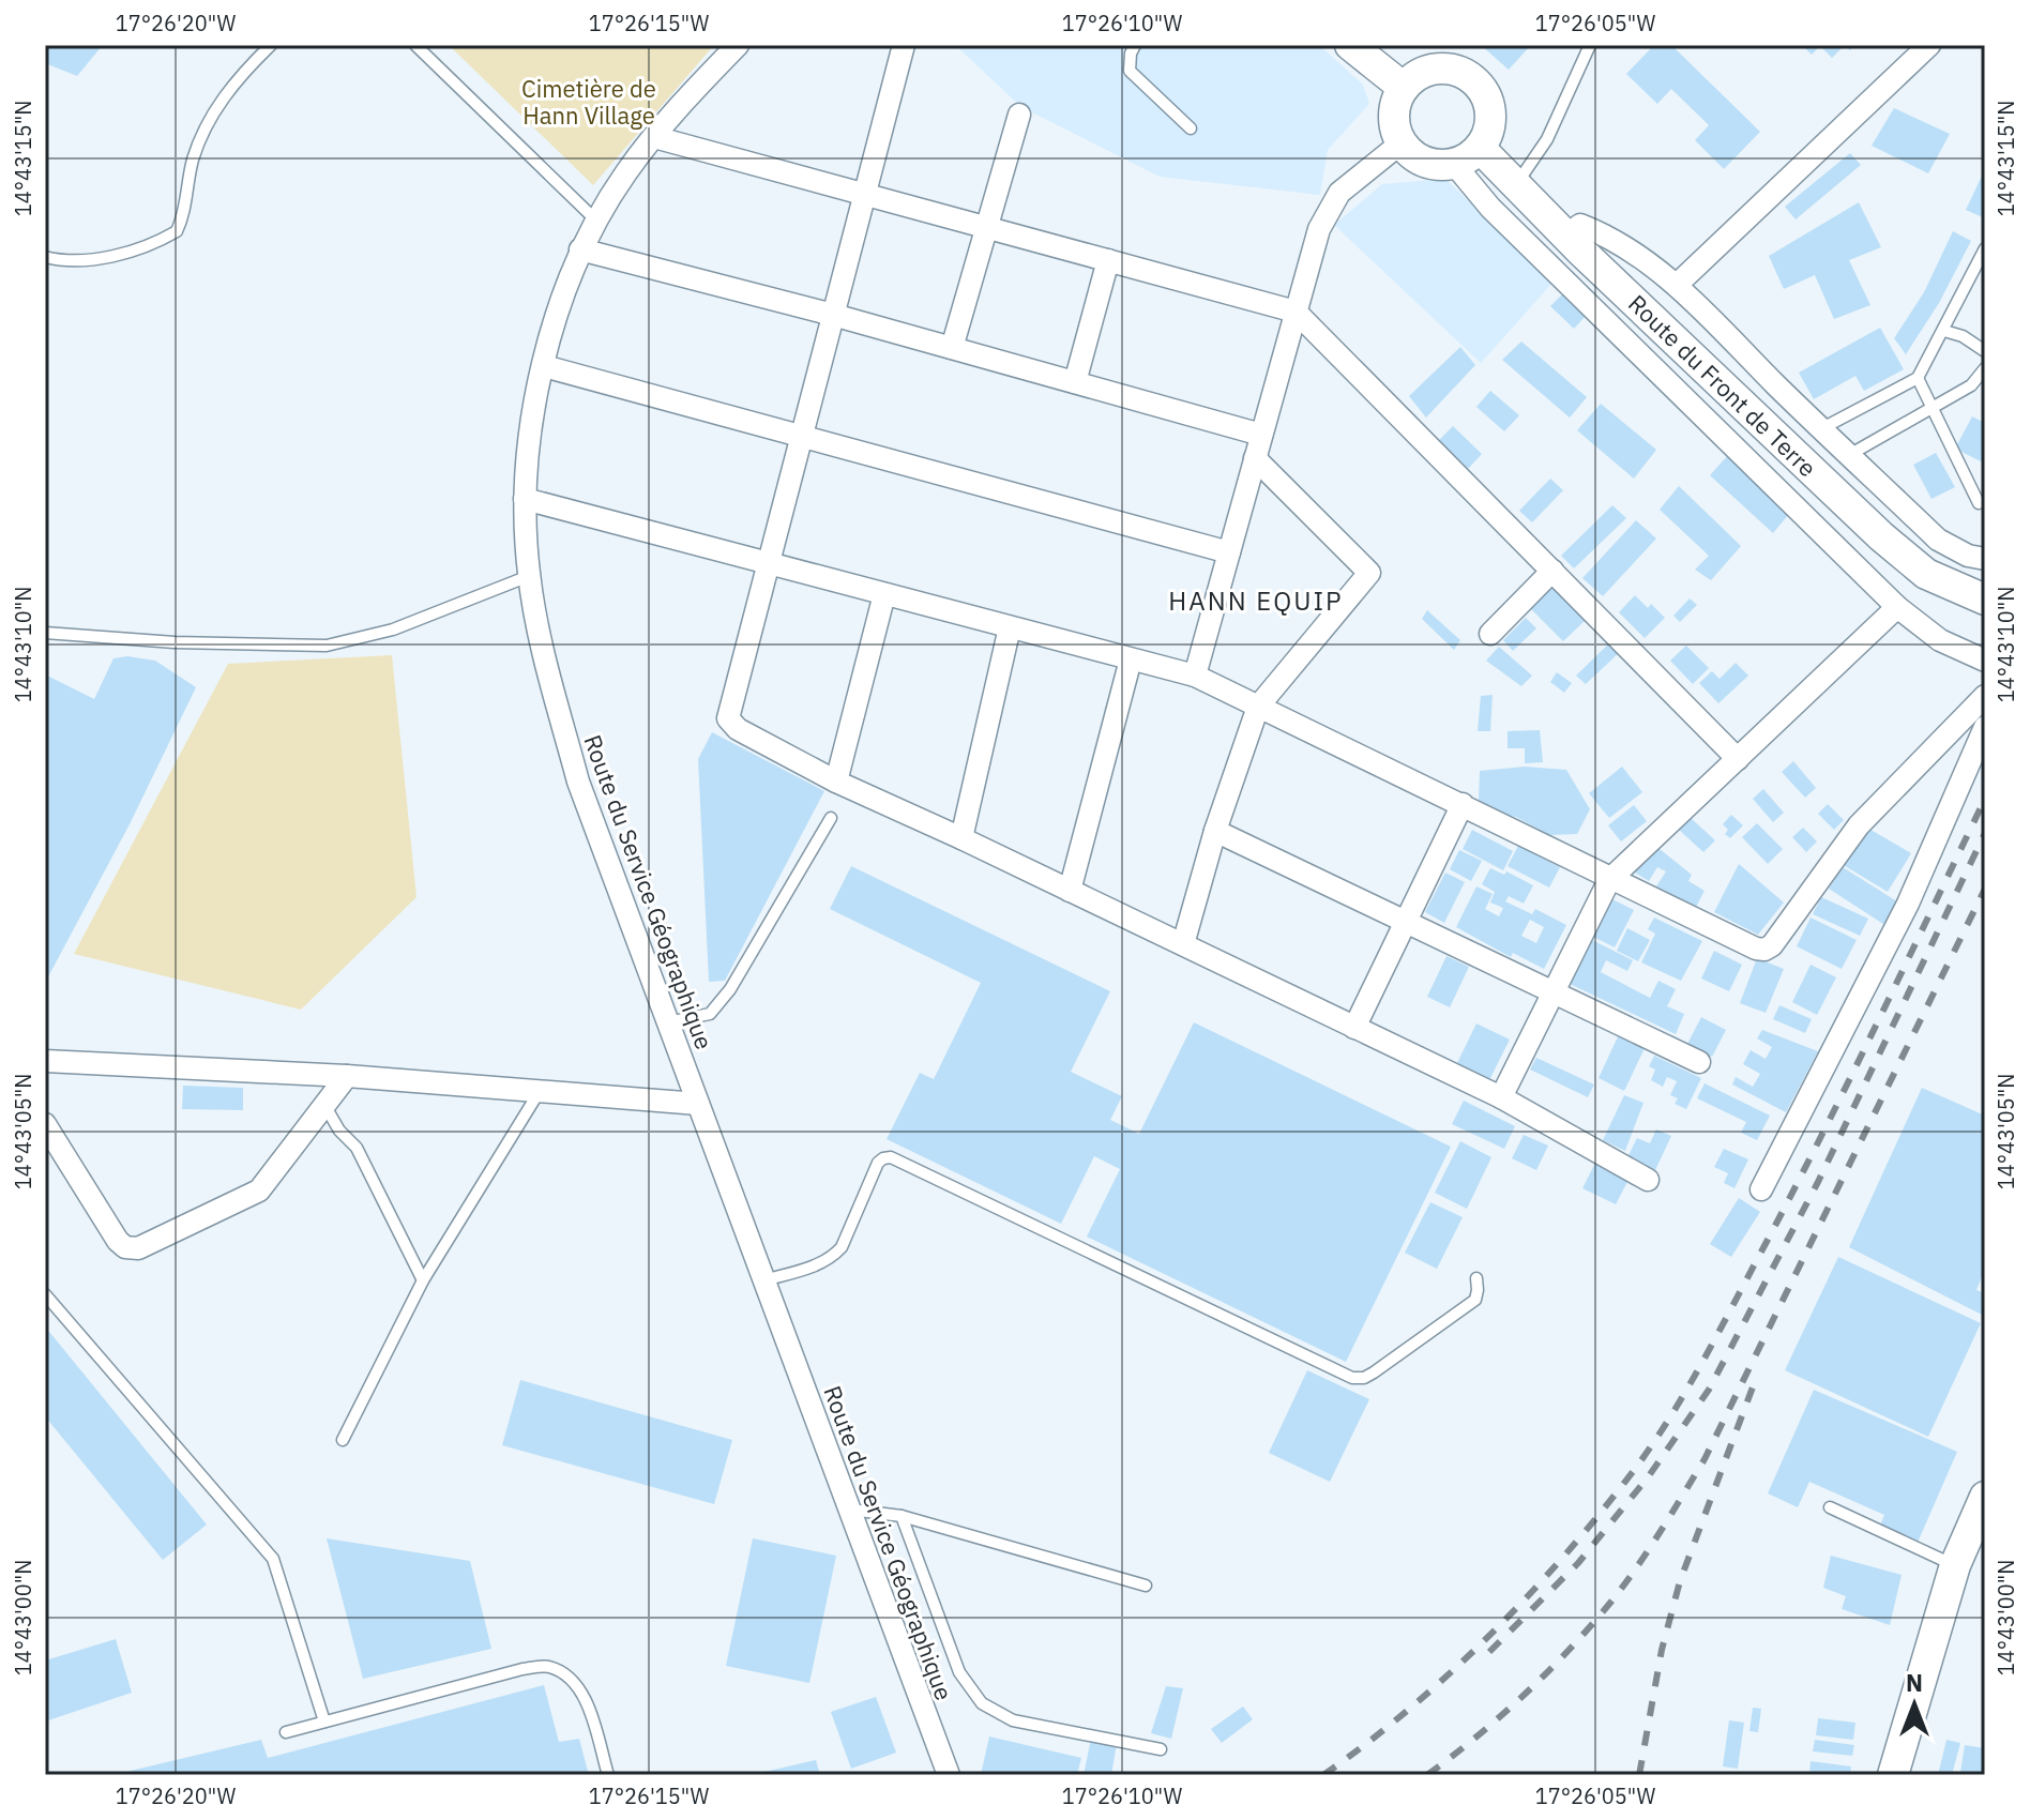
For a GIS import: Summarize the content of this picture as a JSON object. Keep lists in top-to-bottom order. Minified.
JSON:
{"streets":{"main road":["Route du Front de Terre"],"street":["Route du Service Géographique"]},"districts":["HANN EQUIP"],"parks":["Cimetière de Hann Village"],"north":"top","coordinates":["17°26'20\"W","17°26'15\"W","17°26'10\"W","17°26'05\"W","14°43'15\"N","14°43'10\"N","14°43'05\"N","14°43'00\"N"]}
